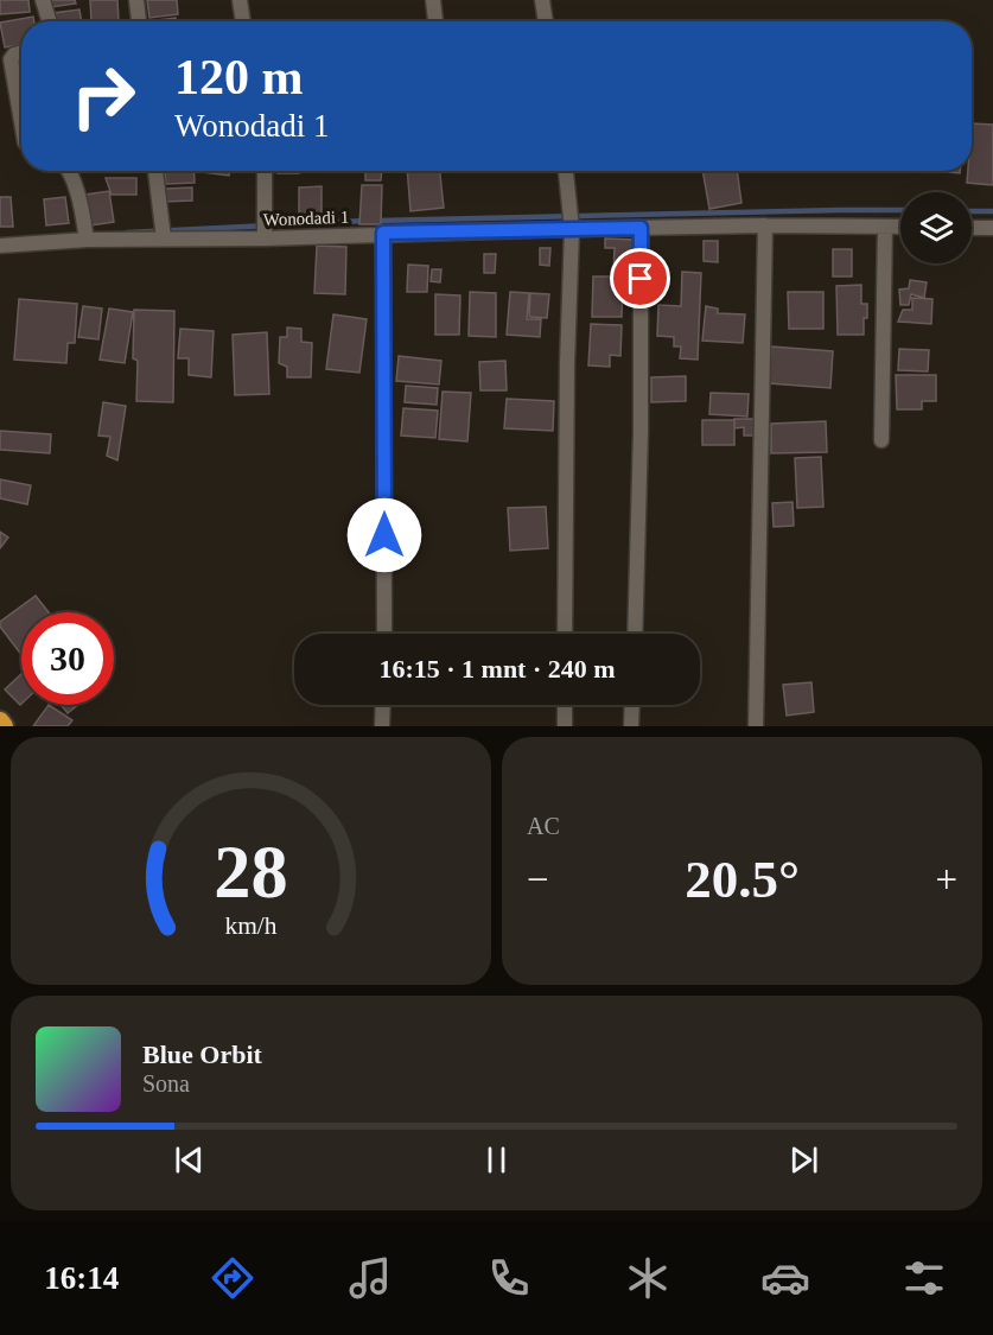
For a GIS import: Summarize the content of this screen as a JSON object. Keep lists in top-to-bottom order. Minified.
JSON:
{"streets":{"street":["Wonodadi 1"]},"page":{"turn":["120 m","Wonodadi 1"],"limit":"30","trip":"16:15 · 1 mnt · 240 m","tile":"AC","heat":["−","20.5°","+"],"song":["Blue Orbit","Sona"],"tabs":"16:14","gauge":["28","km/h"]}}
